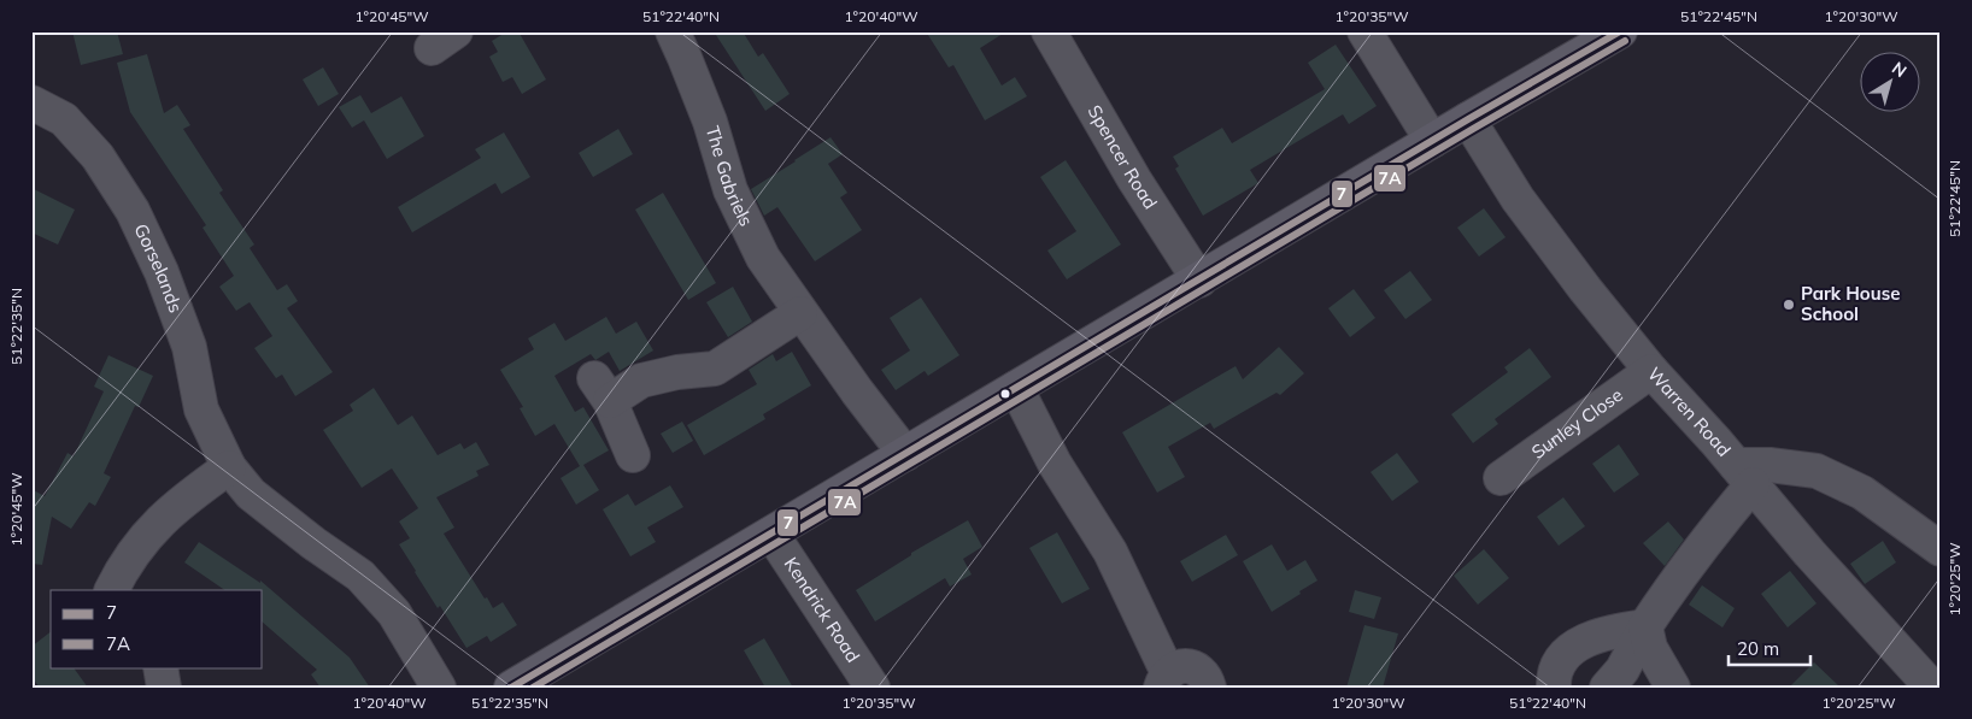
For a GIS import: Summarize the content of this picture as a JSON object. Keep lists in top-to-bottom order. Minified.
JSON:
{"streets":{"street":["Spencer Road","The Gabriels","Gorselands","Warren Road","Sunley Close","Kendrick Road"]},"crossings":[["Warren Road","Sunley Close"]],"places":["Park House School"],"lines":["transit line 7","transit line 7A"],"legend":["7","7A"],"scale_bar":"20 m","north":"top right","coordinates":["1°20'45\"W","51°22'40\"N","1°20'40\"W","1°20'35\"W","51°22'45\"N","1°20'30\"W","51°22'35\"N","1°20'25\"W"]}
